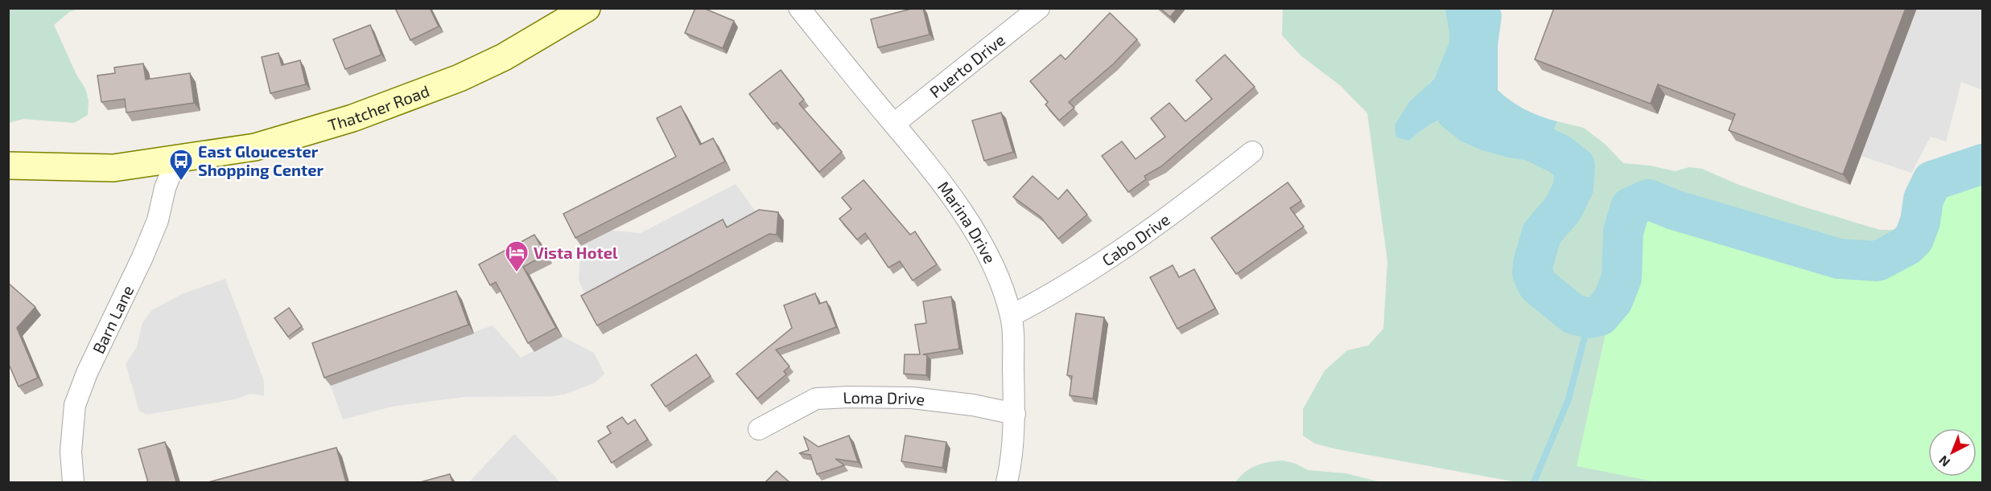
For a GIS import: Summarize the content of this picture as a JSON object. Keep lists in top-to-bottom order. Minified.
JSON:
{"streets":{"main road":["Thatcher Road"],"street":["Puerto Drive","Marina Drive","Cabo Drive","Barn Lane","Loma Drive"]},"crossings":[["Puerto Drive","Marina Drive"],["Thatcher Road","Barn Lane"],["Marina Drive","Cabo Drive"],["Marina Drive","Loma Drive"]],"places":{"bus stop":["East Gloucester Shopping Center"],"hotel":["Vista Hotel"]},"north":"bottom left"}
